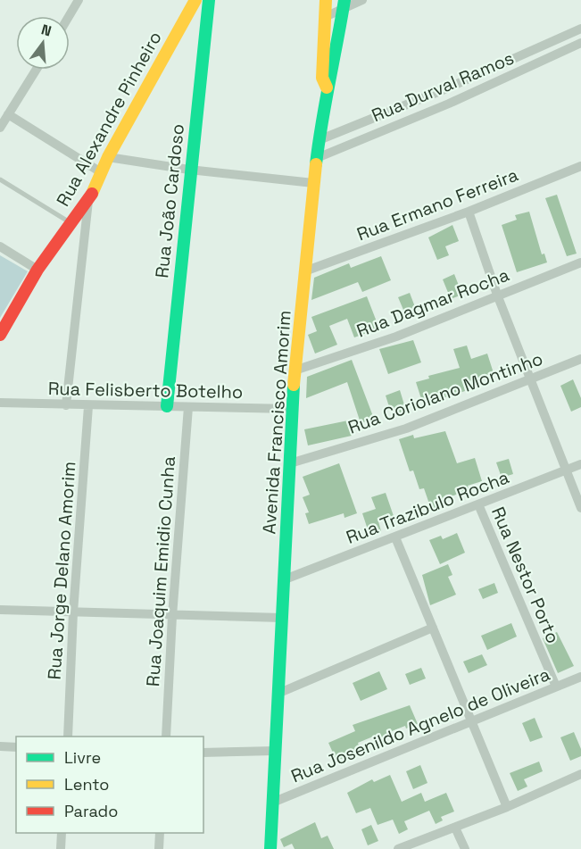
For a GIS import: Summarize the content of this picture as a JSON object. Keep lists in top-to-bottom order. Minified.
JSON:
{"streets":{"main road":["Rua Alexandre Pinheiro","Rua João Cardoso","Avenida Francisco Amorim"],"street":["Rua Durval Ramos","Rua Ermano Ferreira","Rua Dagmar Rocha","Rua Felisberto Botelho","Rua Coriolano Montinho","Rua Trazibulo Rocha","Rua Jorge Delano Amorim","Rua Joaquim Emidio Cunha","Rua Nestor Porto","Rua Josenildo Agnelo de Oliveira"]},"crossings":[["Rua Durval Ramos","Avenida Francisco Amorim"],["Rua João Cardoso","Rua Felisberto Botelho"],["Rua Ermano Ferreira","Avenida Francisco Amorim"],["Rua Dagmar Rocha","Avenida Francisco Amorim"],["Rua Felisberto Botelho","Avenida Francisco Amorim"],["Rua Felisberto Botelho","Rua Jorge Delano Amorim"],["Rua Felisberto Botelho","Rua Joaquim Emidio Cunha"],["Rua Coriolano Montinho","Avenida Francisco Amorim"],["Avenida Francisco Amorim","Rua Trazibulo Rocha"],["Avenida Francisco Amorim","Rua Josenildo Agnelo de Oliveira"],["Rua Trazibulo Rocha","Rua Nestor Porto"],["Rua Nestor Porto","Rua Josenildo Agnelo de Oliveira"]],"legend":["Livre","Lento","Parado"],"north":"top"}
